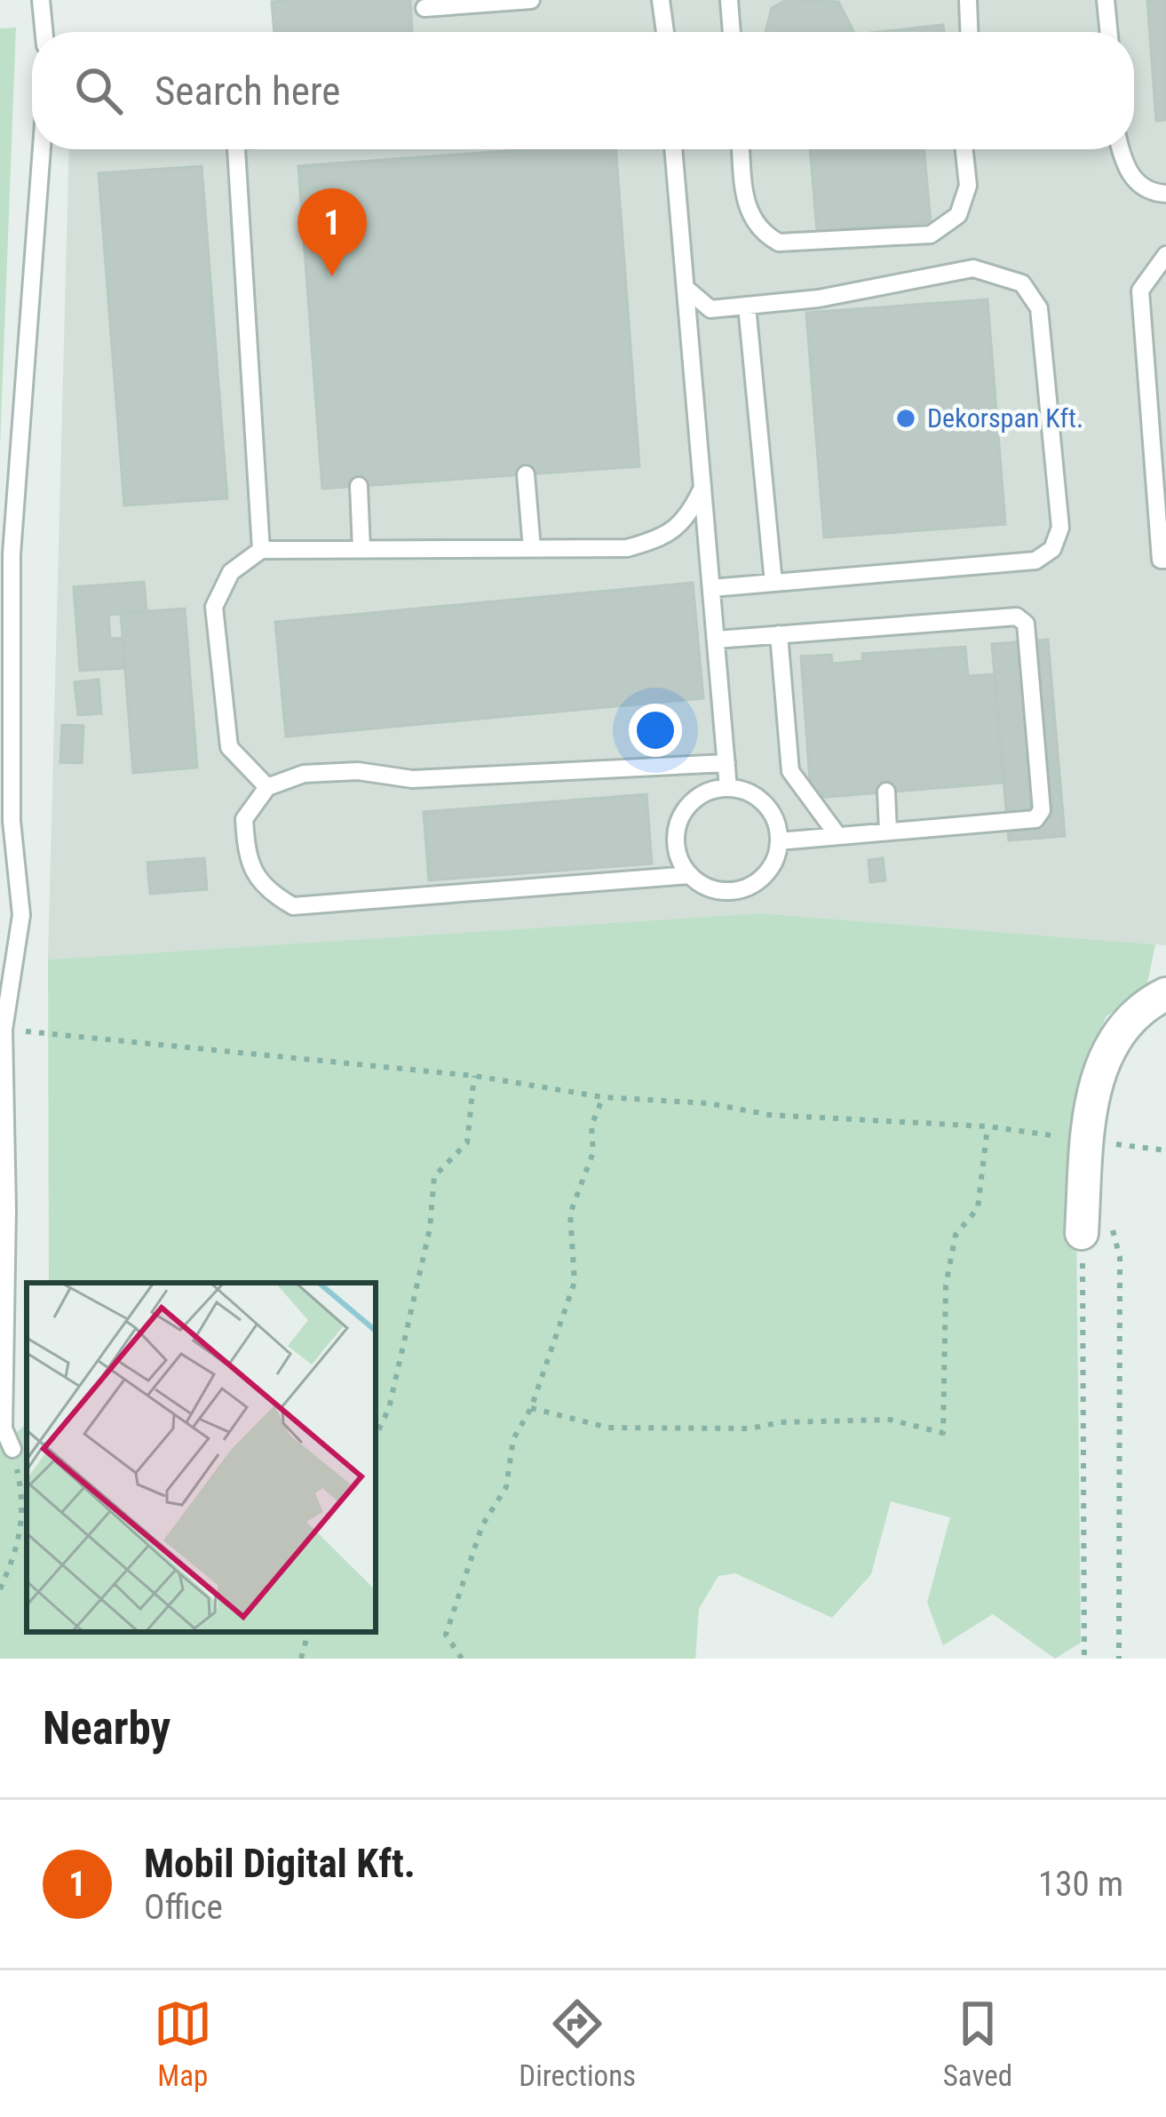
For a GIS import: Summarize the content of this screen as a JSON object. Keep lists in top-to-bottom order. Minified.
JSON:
{"places":["Dekorspan Kft."],"page":{"search":"Search here","pins":"1","heading":"Nearby","list":[{"mark":"1","name":"Mobil Digital Kft.","note":"Office","value":"130 m"}],"nav":["Map","Directions","Saved"]}}
